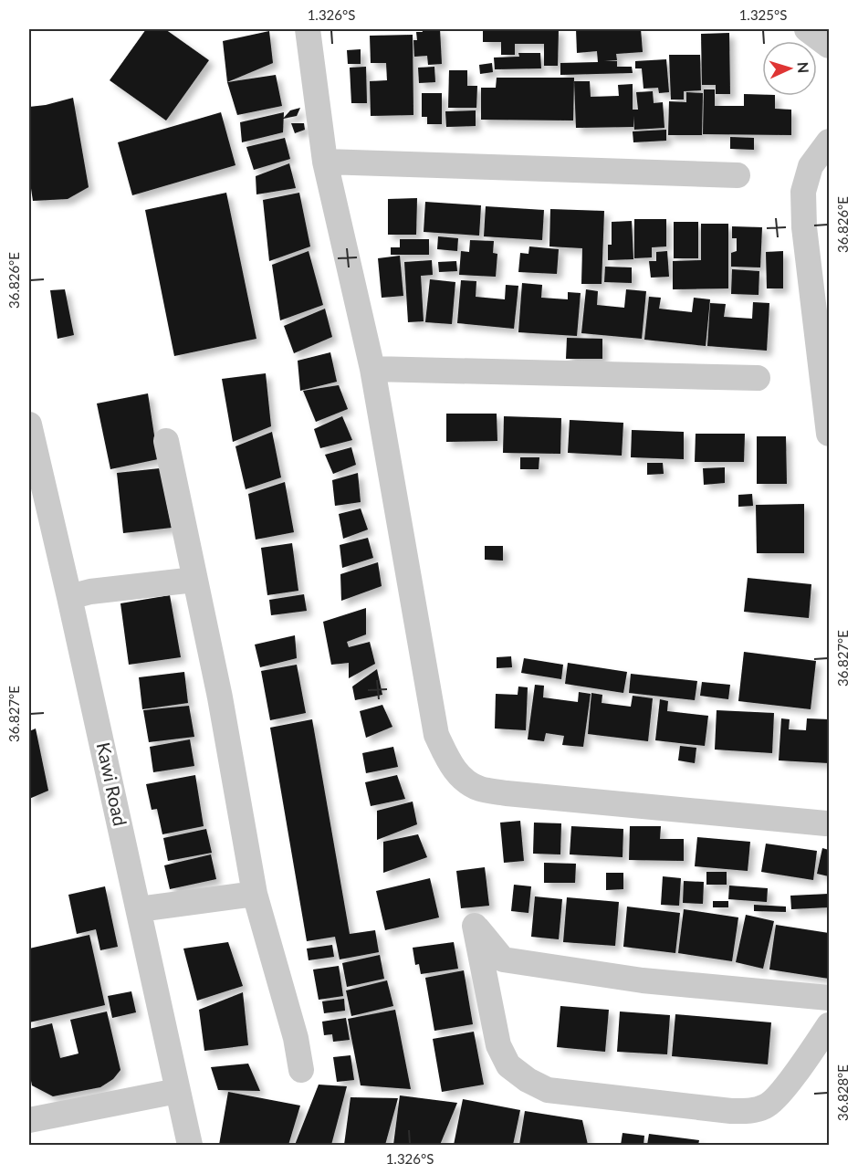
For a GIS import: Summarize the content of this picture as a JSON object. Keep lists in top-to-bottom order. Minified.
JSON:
{"streets":{"street":["Kawi Road"]},"north":"right","coordinates":["1.326°S","1.325°S","36.826°E","36.827°E","36.828°E"]}
